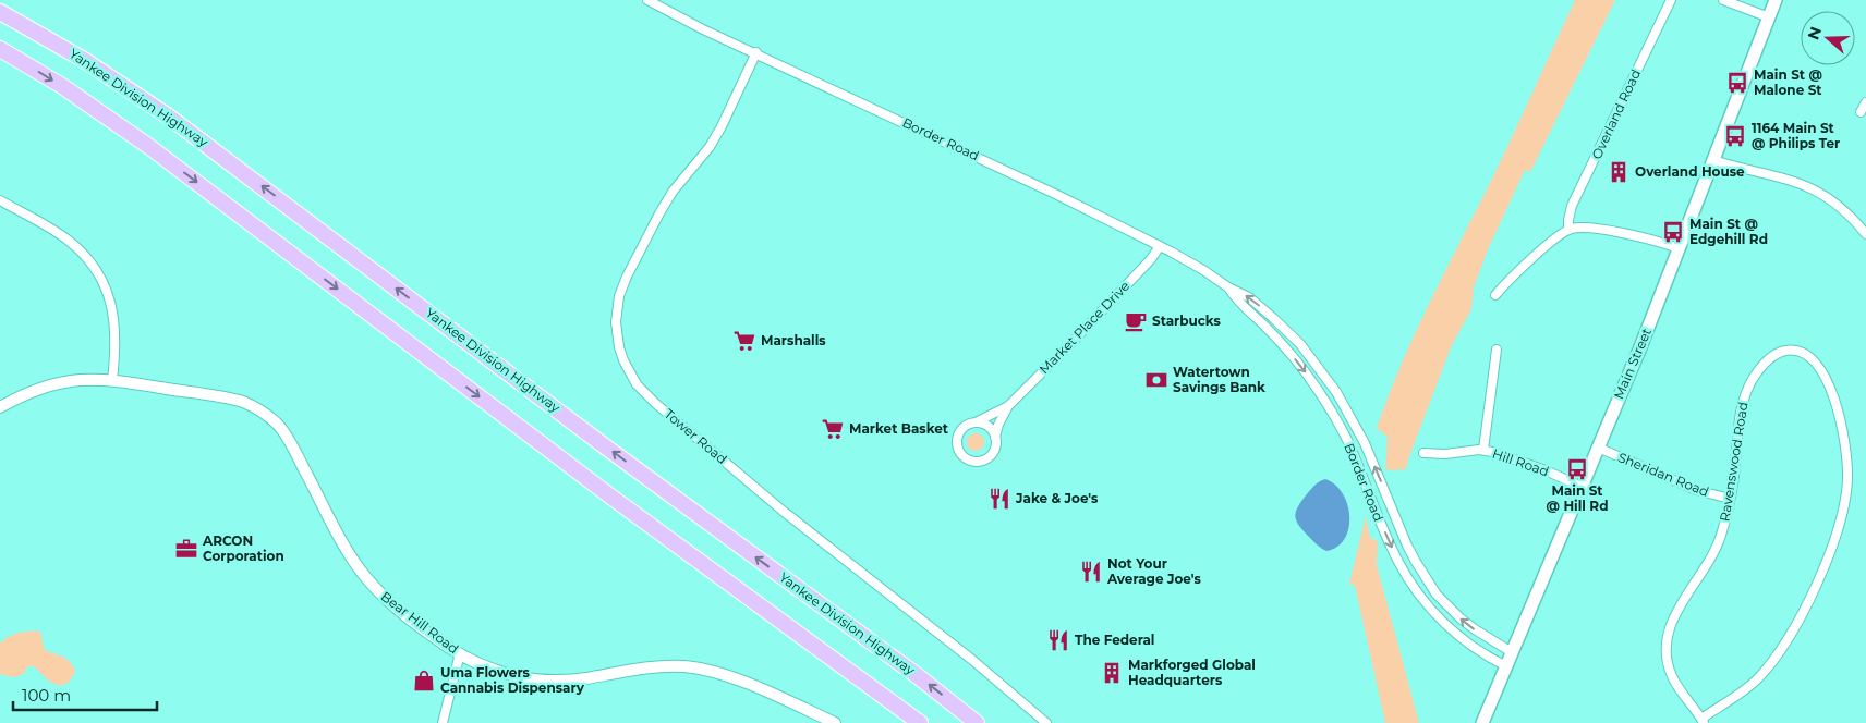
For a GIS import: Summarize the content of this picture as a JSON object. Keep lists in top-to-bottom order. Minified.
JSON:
{"streets":{"highway":["Yankee Division Highway"],"main road":["Main Street"],"street":["Overland Road","Border Road","Market Place Drive","Tower Road","Ravenswood Road","Hill Road","Sheridan Road","Bear Hill Road"]},"crossings":[["Border Road","Market Place Drive"],["Border Road","Main Street"],["Border Road","Tower Road"],["Main Street","Hill Road"],["Main Street","Sheridan Road"],["Ravenswood Road","Sheridan Road"]],"places":{"bus stop":["Main St @ Malone St","1164 Main St @ Philips Ter","Main St @ Edgehill Rd","Main St @ Hill Rd"],"building":["Overland House","Markforged Global Headquarters"],"cafe":["Starbucks"],"supermarket":["Marshalls","Market Basket"],"bank":["Watertown Savings Bank"],"restaurant":["Jake & Joe's","Not Your Average Joe's","The Federal"],"office":["ARCON Corporation"],"shop":["Uma Flowers Cannabis Dispensary"]},"scale_bar":"100 m","north":"left"}
